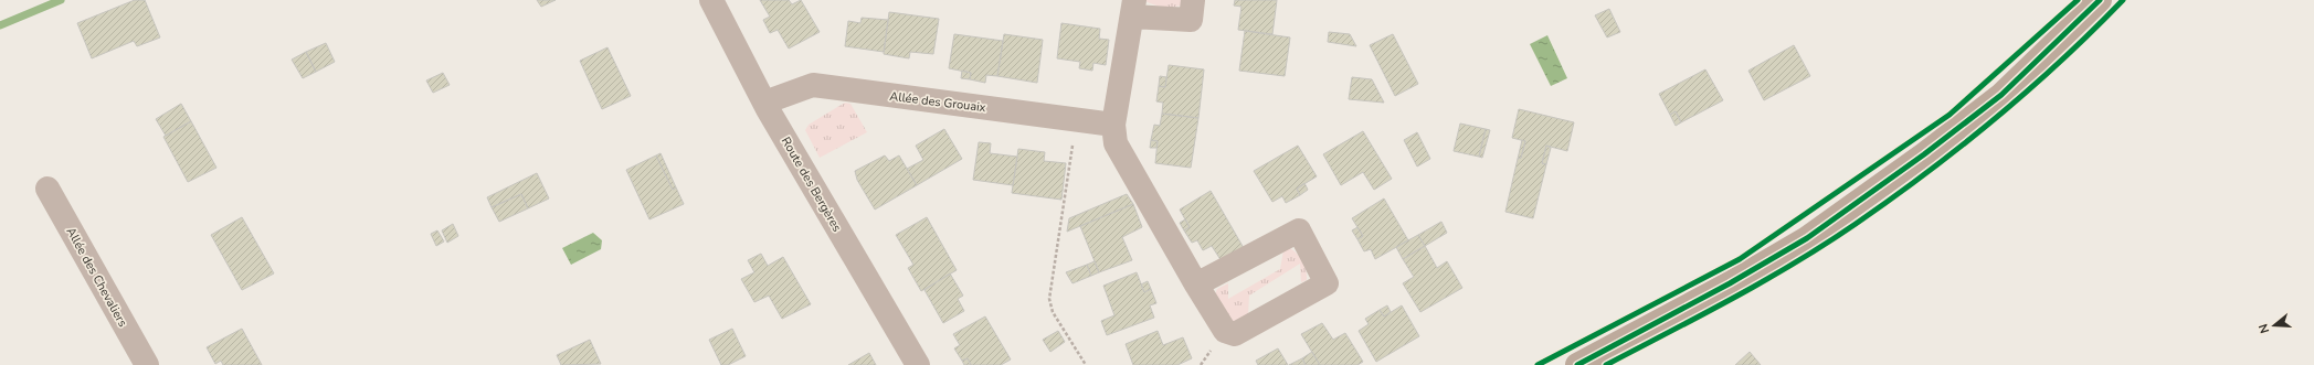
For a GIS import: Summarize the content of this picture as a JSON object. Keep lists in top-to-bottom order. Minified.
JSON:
{"streets":{"street":["Allée des Grouaix","Route des Bergères","Allée des Chevaliers"]},"crossings":[["Allée des Grouaix","Route des Bergères"]],"north":"left"}
